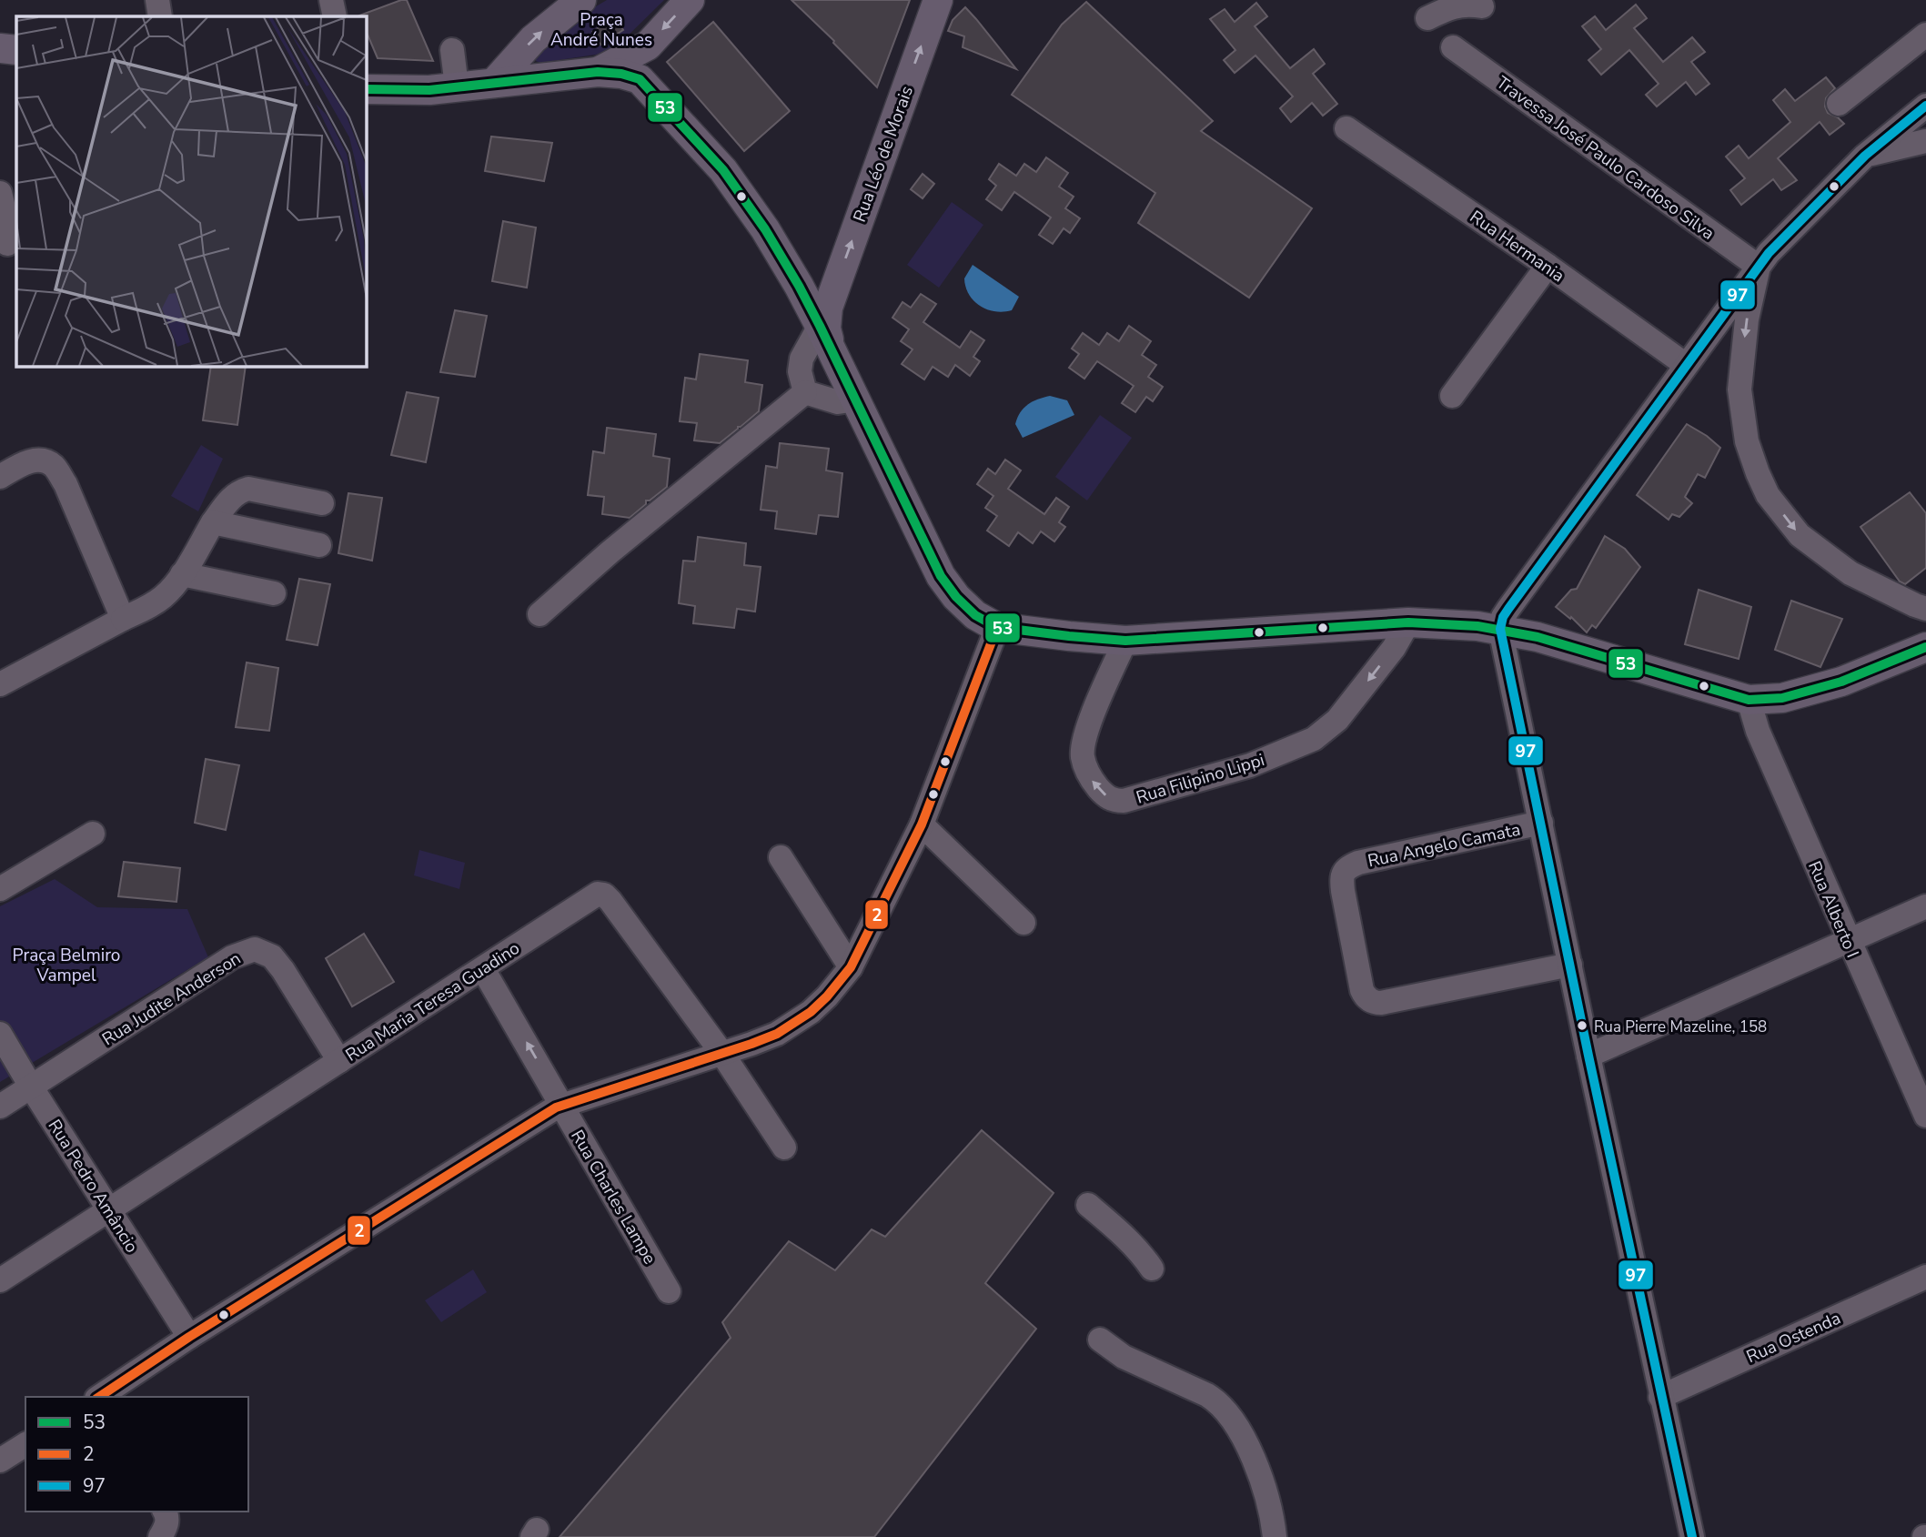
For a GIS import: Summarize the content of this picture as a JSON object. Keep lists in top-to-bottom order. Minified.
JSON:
{"streets":{"main road":["Rua Léo de Morais"],"street":["Travessa José Paulo Cardoso Silva","Rua Hermania","Rua Filipino Lippi","Rua Angelo Camata","Rua Alberto I","Rua Judite Anderson","Rua Maria Teresa Guadino","Rua Pedro Amâncio","Rua Charles Lampe","Rua Ostenda"]},"crossings":[["Rua Judite Anderson","Rua Maria Teresa Guadino"],["Rua Judite Anderson","Rua Pedro Amâncio"],["Rua Maria Teresa Guadino","Rua Pedro Amâncio"],["Rua Maria Teresa Guadino","Rua Charles Lampe"]],"one_way":["Rua Léo de Morais","Rua Charles Lampe"],"parks":["Praça André Nunes","Praça Belmiro Vampel"],"places":["Rua Pierre Mazeline, 158"],"lines":["transit line 53","transit line 97","transit line 2"],"legend":["53","2","97"]}
